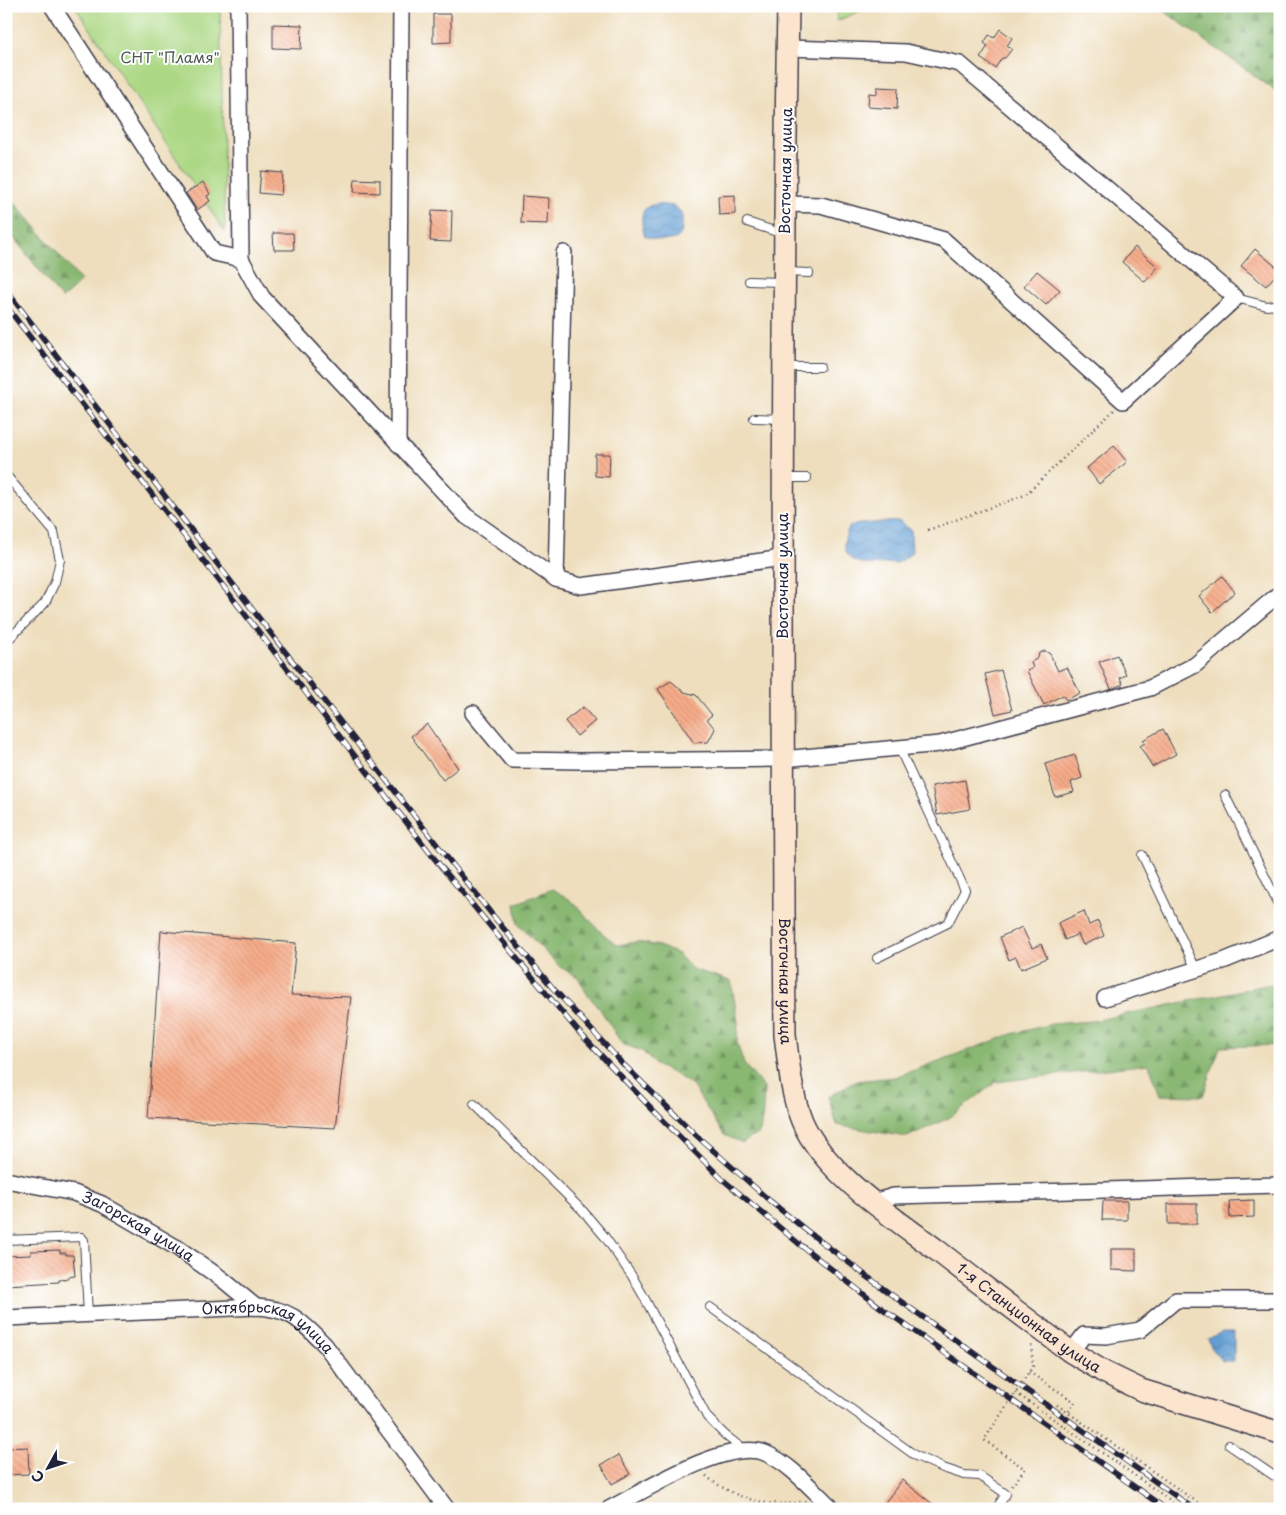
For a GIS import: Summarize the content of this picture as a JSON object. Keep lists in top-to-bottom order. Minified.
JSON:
{"streets":{"main road":["Восточная улица","1-я Станционная улица"],"street":["Загорская улица","Октябрьская улица"]},"crossings":[["Восточная улица","1-я Станционная улица"],["Загорская улица","Октябрьская улица"]],"parks":["СНТ \"Пламя\""],"north":"bottom left"}
